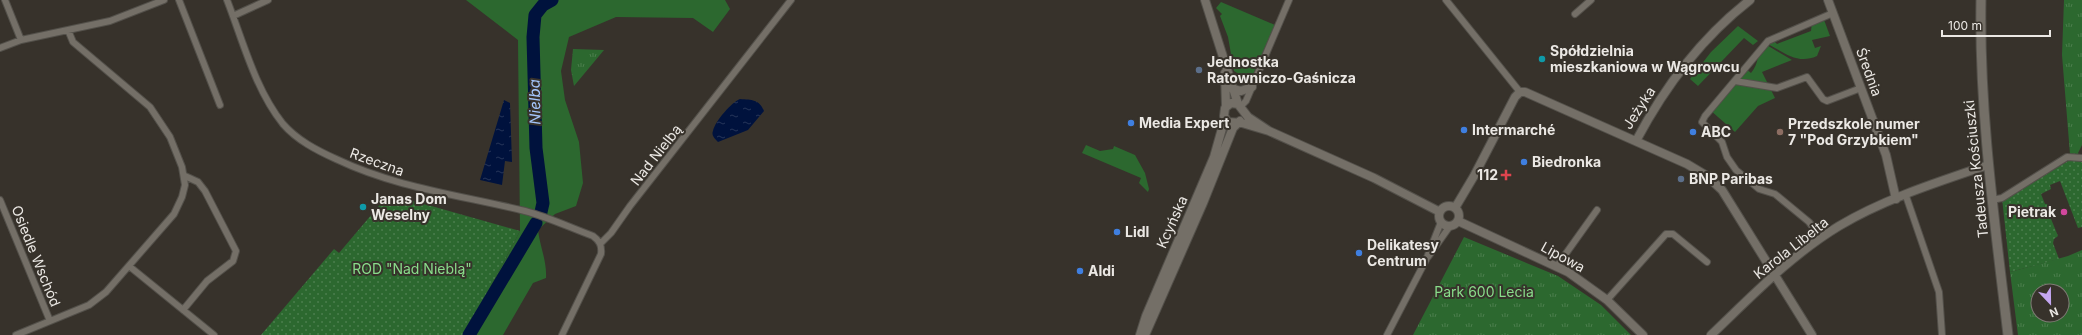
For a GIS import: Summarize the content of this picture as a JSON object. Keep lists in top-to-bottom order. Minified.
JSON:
{"streets":{"main road":["Tadeusza Kościuszki"],"street":["Średnia","Jeżyka","Nad Nielbą","Rzeczna","Kcyńska","Karola Libelta","Osiedle Wschód","Lipowa"]},"crossings":[["Średnia","Karola Libelta"],["Nad Nielbą","Rzeczna"],["Tadeusza Kościuszki","Karola Libelta"]],"water":["Nielba"],"parks":["ROD \"Nad Nieblą\"","Park 600 Lecia"],"places":{"other":["Spółdzielnia mieszkaniowa w Wągrowcu","Jednostka Ratowniczo-Gaśnicza","Media Expert","Intermarché","ABC","Przedszkole numer 7 \"Pod Grzybkiem\"","Biedronka","BNP Paribas","Janas Dom Weselny","Pietrak","Lidl","Delikatesy Centrum","Aldi"],"health":["112"]},"scale_bar":"100 m","north":"bottom"}
